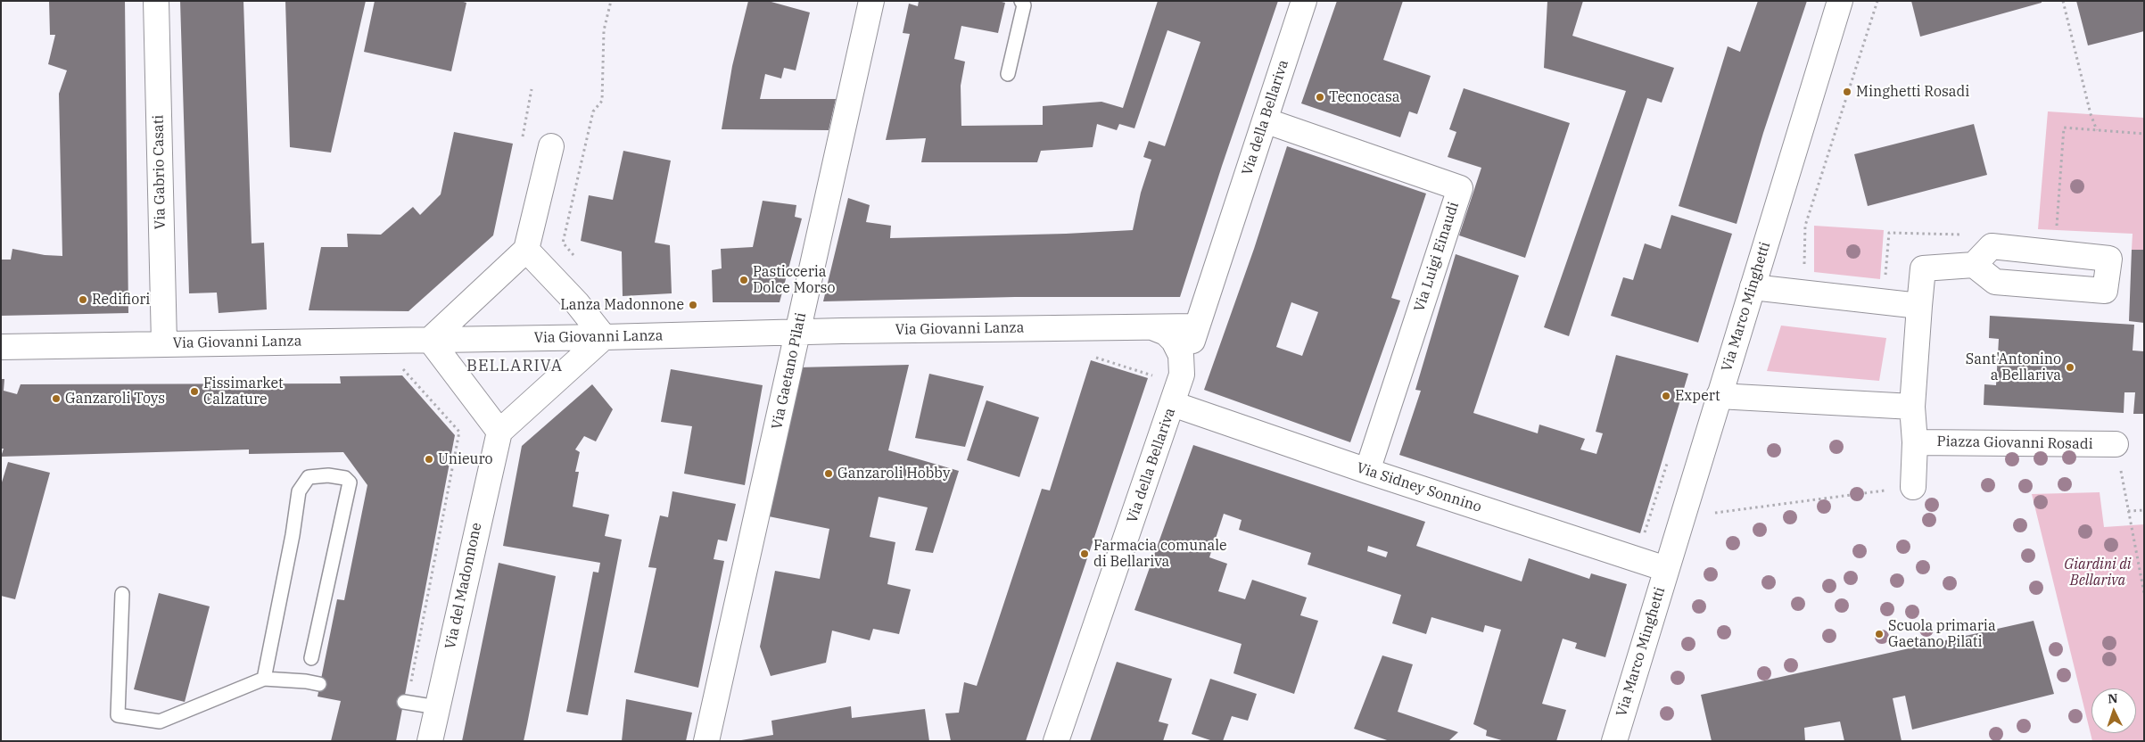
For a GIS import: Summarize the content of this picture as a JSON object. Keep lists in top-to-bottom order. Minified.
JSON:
{"streets":{"street":["Via della Bellariva","Via Gabrio Casati","Via Luigi Einaudi","Via Marco Minghetti","Via Giovanni Lanza","Via Gaetano Pilati","Piazza Giovanni Rosadi","Via Sidney Sonnino","Via del Madonnone"]},"crossings":[["Via della Bellariva","Via Luigi Einaudi"],["Via della Bellariva","Via Giovanni Lanza"],["Via della Bellariva","Via Sidney Sonnino"],["Via Gabrio Casati","Via Giovanni Lanza"],["Via Luigi Einaudi","Via Sidney Sonnino"],["Via Marco Minghetti","Via Sidney Sonnino"],["Via Giovanni Lanza","Via Gaetano Pilati"]],"districts":["BELLARIVA"],"parks":["Giardini di Bellariva"],"places":["Minghetti Rosadi","Tecnocasa","Pasticceria Dolce Morso","Redifiori","Lanza Madonnone","Sant'Antonino a Bellariva","Fissimarket Calzature","Expert","Ganzaroli Toys","Unieuro","Ganzaroli Hobby","Farmacia comunale di Bellariva","Scuola primaria Gaetano Pilati"],"north":"top"}
